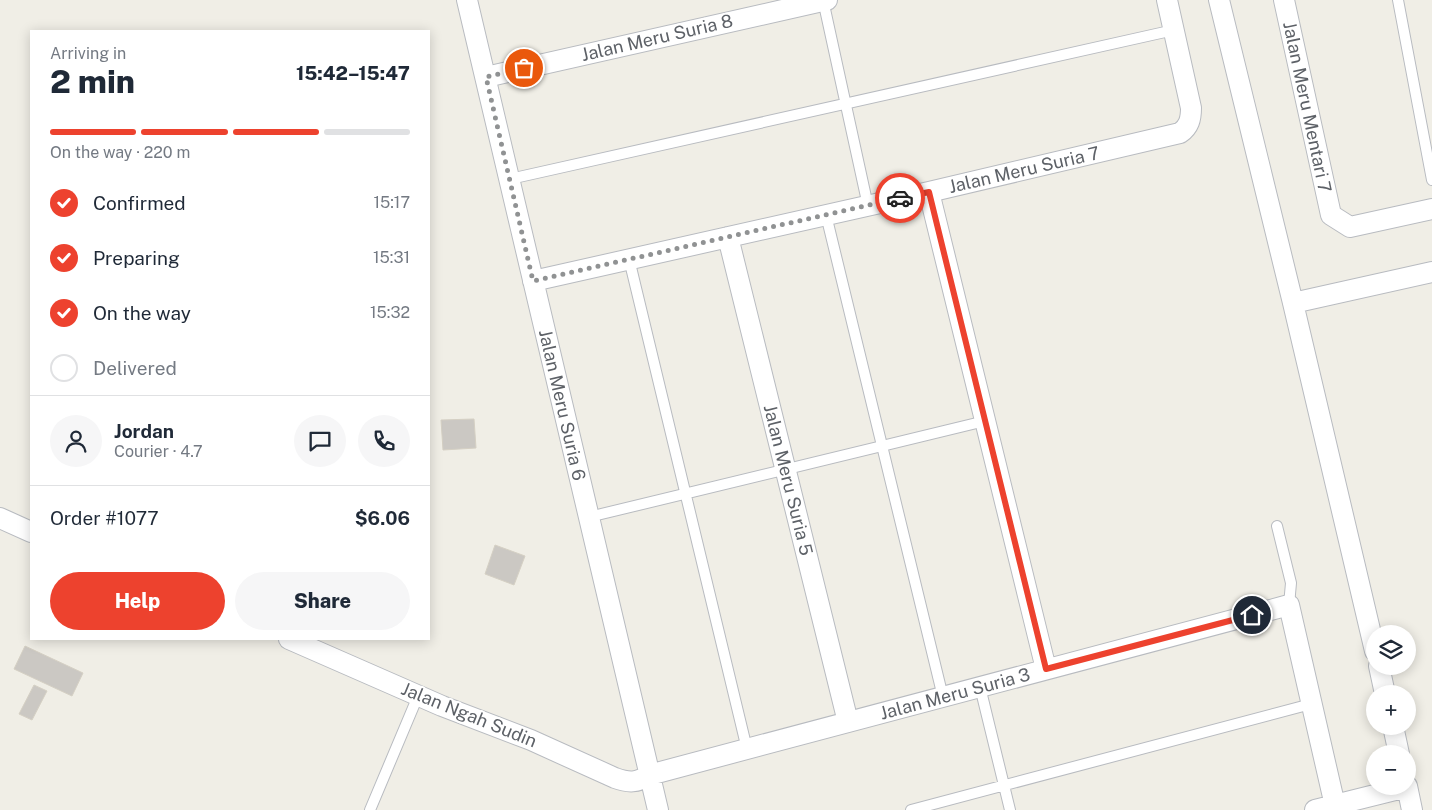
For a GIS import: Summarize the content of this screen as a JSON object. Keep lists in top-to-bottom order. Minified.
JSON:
{"streets":{"street":["Jalan Meru Suria 8","Jalan Meru Mentari 7","Jalan Meru Suria 7","Jalan Meru Suria 6","Jalan Meru Suria 5","Jalan Meru Suria 3","Jalan Ngah Sudin"]},"crossings":[["Jalan Meru Suria 8","Jalan Meru Suria 6"],["Jalan Meru Suria 7","Jalan Meru Suria 6"],["Jalan Meru Suria 7","Jalan Meru Suria 5"],["Jalan Meru Suria 6","Jalan Meru Suria 3"],["Jalan Meru Suria 6","Jalan Ngah Sudin"],["Jalan Meru Suria 5","Jalan Meru Suria 3"],["Jalan Meru Suria 3","Jalan Ngah Sudin"]],"page":{"heading":["2 min","Arriving in","15:42–15:47"],"panel":["Jordan","Courier · 4.7","Order #1077","$6.06"],"bar":"On the way · 220 m","list":[["Confirmed","15:17"],["Preparing","15:31"],["On the way","15:32"],"Delivered"],"buttons":["Help","Share"],"map_buttons":["+","−"]}}
